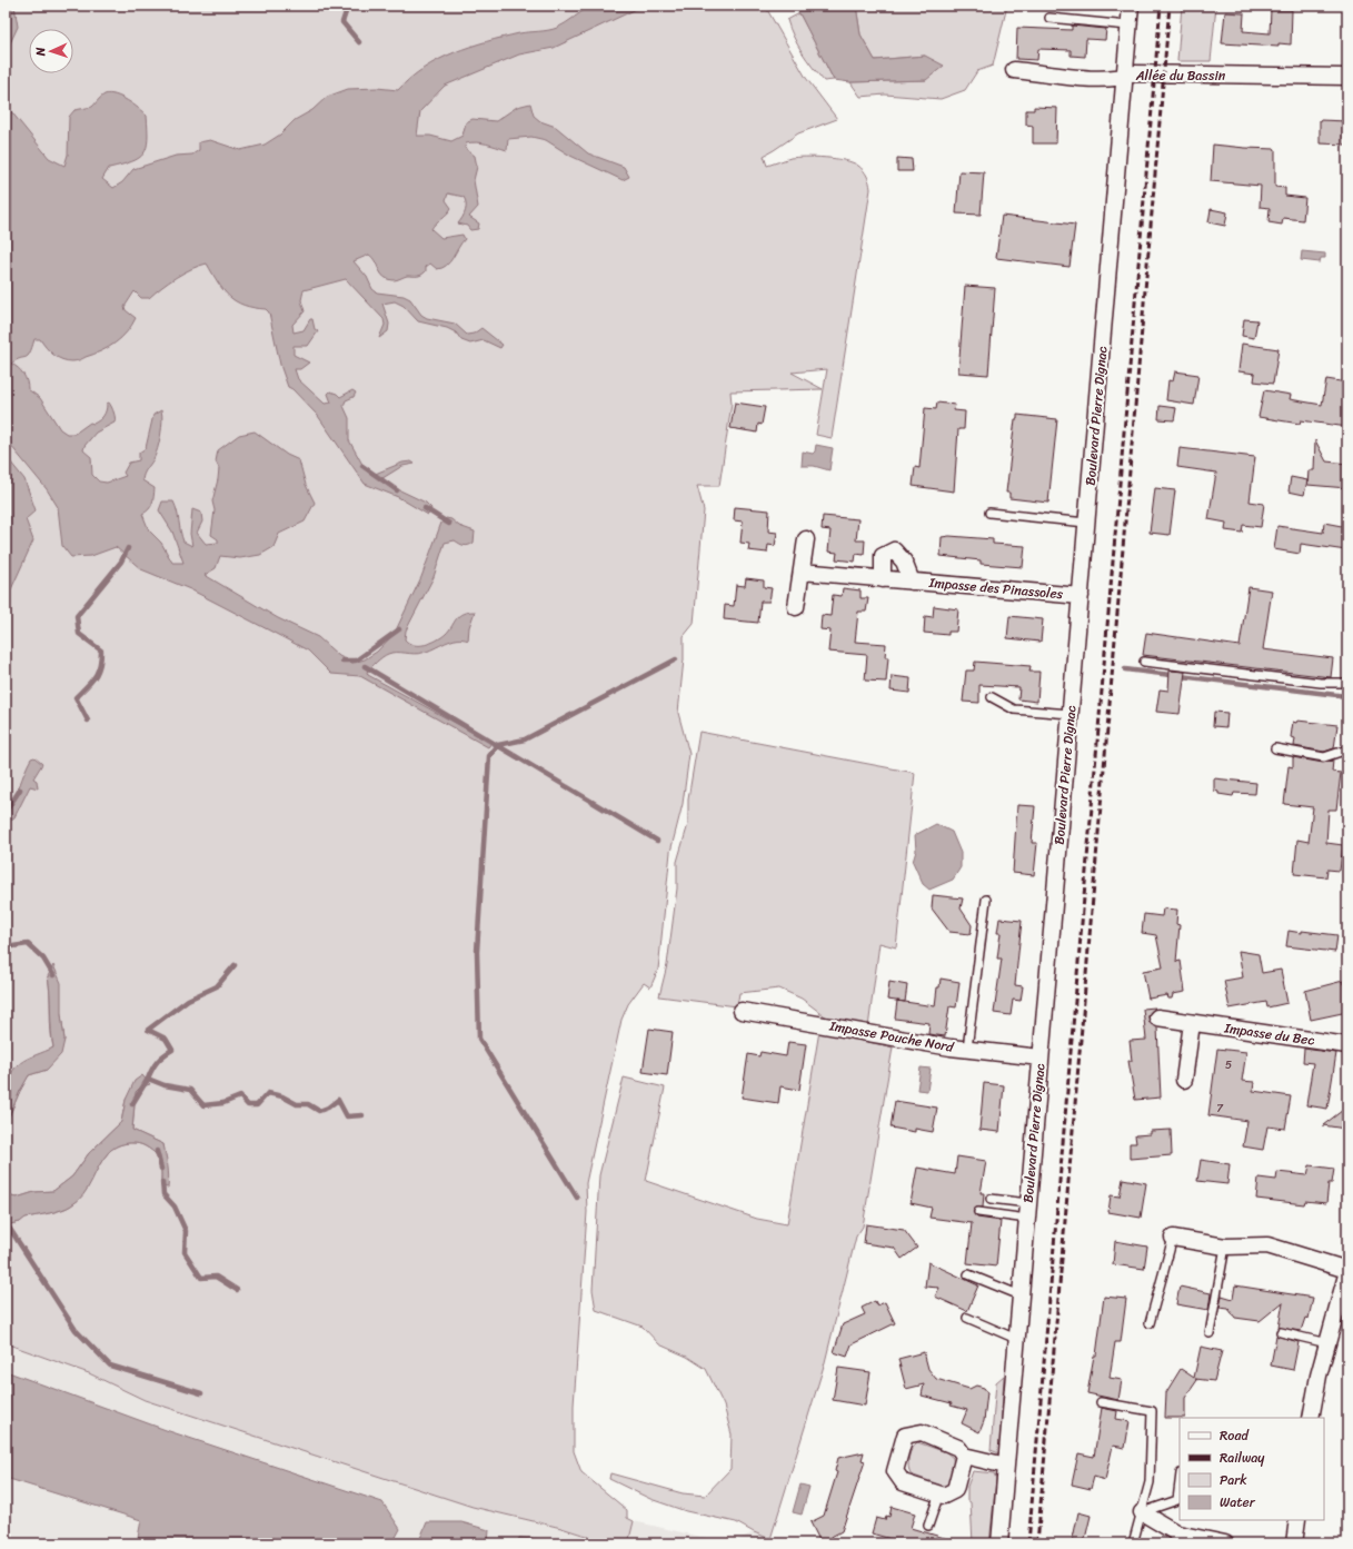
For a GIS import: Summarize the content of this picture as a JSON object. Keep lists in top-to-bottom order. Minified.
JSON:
{"streets":{"street":["Allée du Bassin","Boulevard Pierre Dignac","Impasse des Pinassoles","Impasse du Bec","Impasse Pouche Nord"]},"crossings":[["Allée du Bassin","Boulevard Pierre Dignac"],["Boulevard Pierre Dignac","Impasse des Pinassoles"],["Boulevard Pierre Dignac","Impasse Pouche Nord"]],"house_numbers":["5","7"],"legend":["Road","Railway","Park","Water"],"north":"left"}
